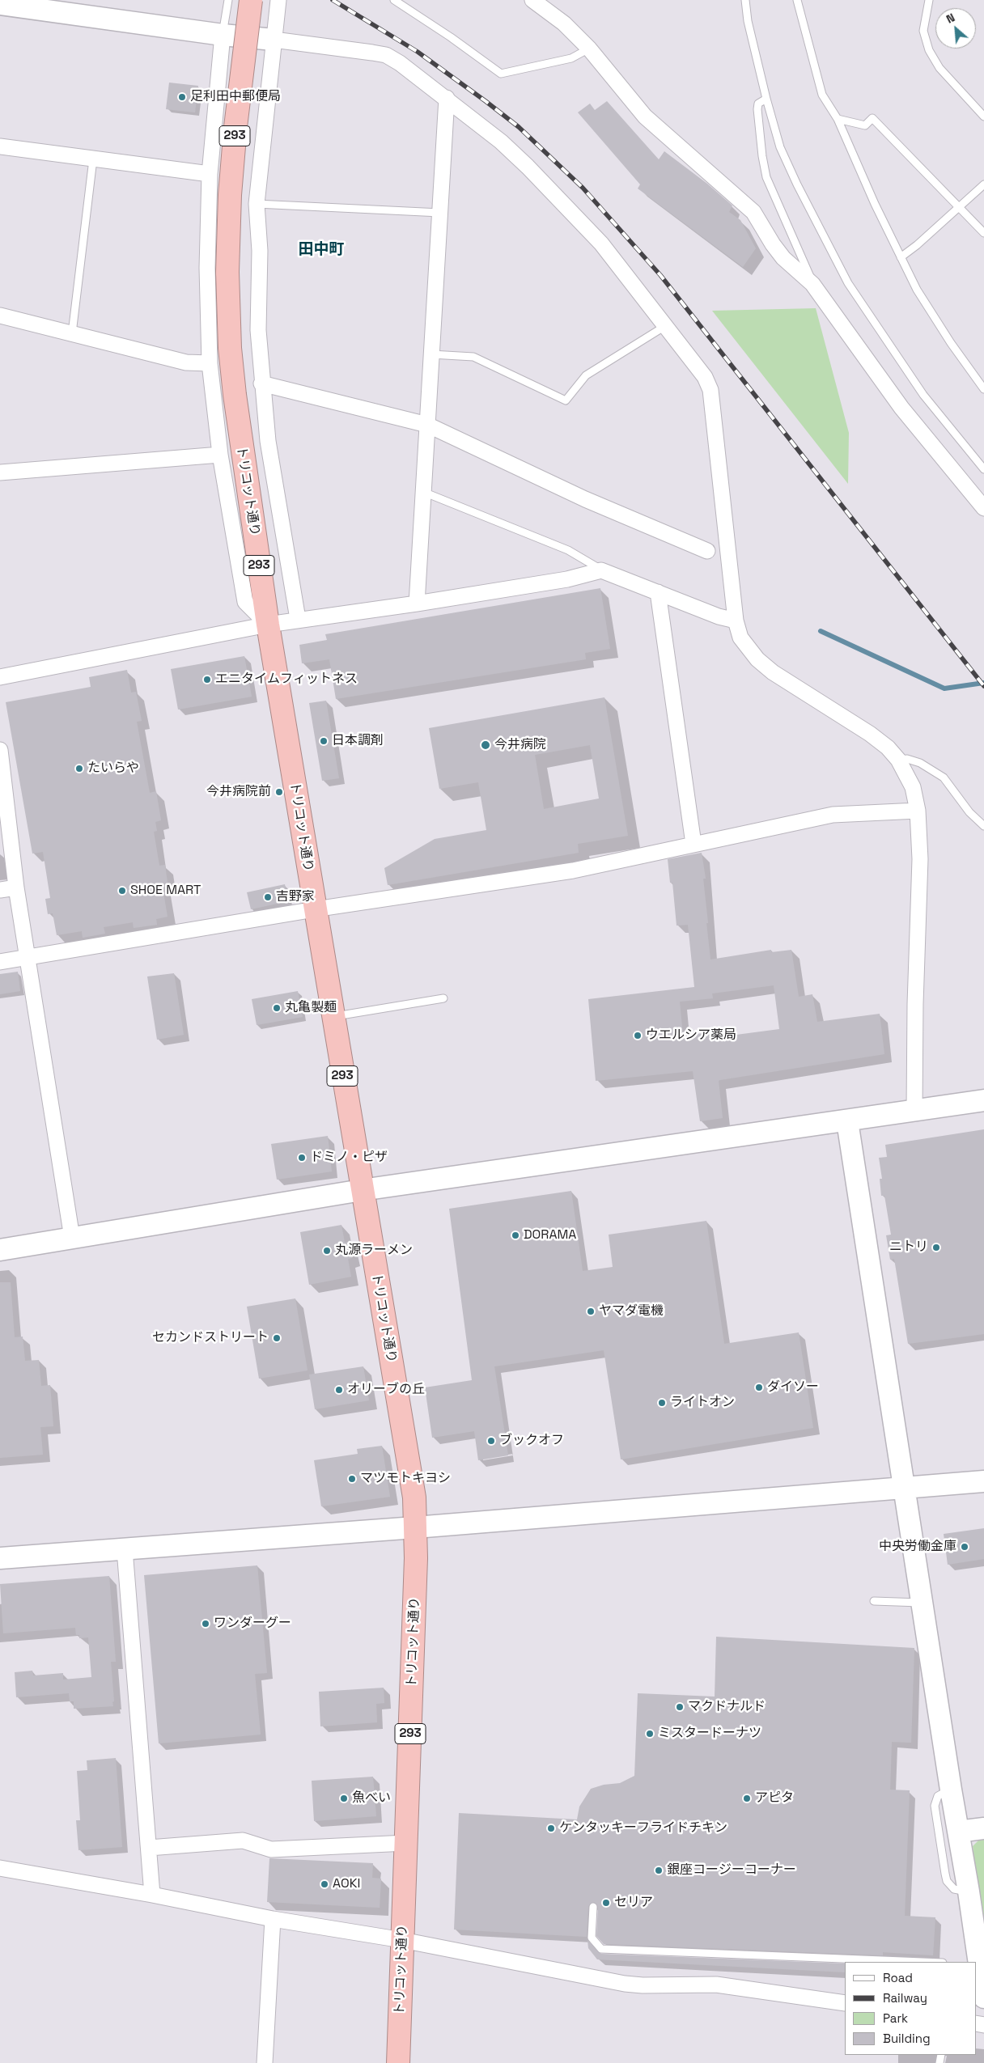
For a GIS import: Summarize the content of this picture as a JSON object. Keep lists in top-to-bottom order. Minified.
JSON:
{"streets":{"highway":["293","トリコット通り"]},"districts":["田中町"],"places":["足利田中郵便局","エニタイムフィットネス","日本調剤","今井病院","たいらや","今井病院前","SHOE MART","吉野家","丸亀製麺","ウエルシア薬局","ドミノ・ピザ","DORAMA","ニトリ","丸源ラーメン","ヤマダ電機","セカンドストリート","ダイソー","オリーブの丘","ライトオン","ブックオフ","マツモトキヨシ","中央労働金庫","ワンダーグー","マクドナルド","ミスタードーナツ","魚べい","アピタ","ケンタッキーフライドチキン","銀座コージーコーナー","AOKI","セリア"],"legend":["Road","Railway","Park","Building"],"north":"top left"}
